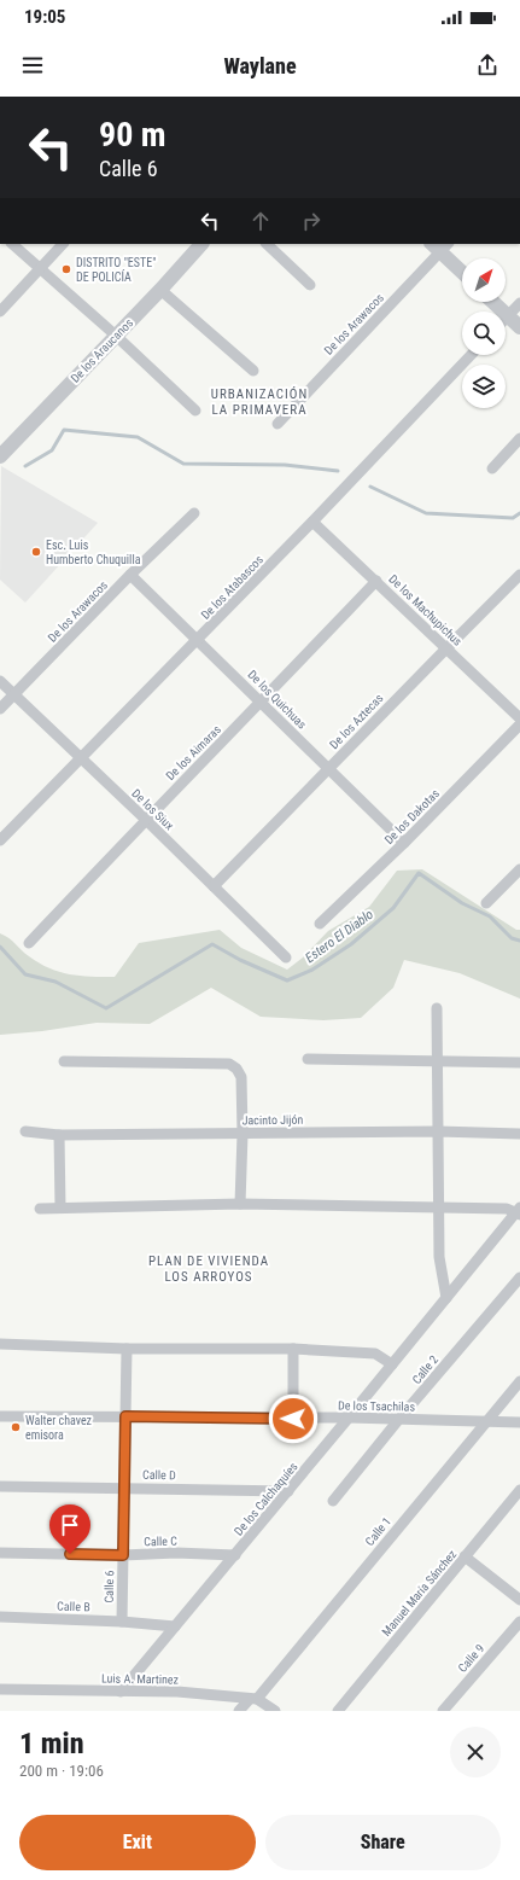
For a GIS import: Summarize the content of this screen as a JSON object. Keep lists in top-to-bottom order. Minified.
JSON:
{"streets":{"street":["De los Arawacos","De los Araucanos","De los Atabascos","De los Machupichus","De los Quichuas","De los Aztecas","De los Aimaras","De los Siux","De los Dakotas","Jacinto Jijón","Calle 2","De los Tsachilas","Calle D","De los Calchaquíes","Calle 1","Calle C","Calle 6","Manuel María Sánchez","Calle B","Calle 9","Luis A. Martinez"]},"crossings":[["De los Arawacos","De los Quichuas"],["De los Arawacos","De los Siux"],["De los Atabascos","De los Machupichus"],["De los Atabascos","De los Quichuas"],["De los Atabascos","De los Siux"],["De los Machupichus","De los Aztecas"],["De los Machupichus","De los Aimaras"],["De los Quichuas","De los Aztecas"],["De los Quichuas","De los Aimaras"],["De los Quichuas","De los Dakotas"],["De los Aztecas","De los Siux"],["De los Aimaras","De los Siux"],["Calle 2","De los Tsachilas"],["De los Tsachilas","De los Calchaquíes"],["De los Tsachilas","Calle 1"],["De los Tsachilas","Calle 6"],["Calle D","De los Calchaquíes"],["Calle D","Calle 6"],["De los Calchaquíes","Calle C"],["De los Calchaquíes","Calle B"],["De los Calchaquíes","Luis A. Martinez"],["Calle 1","Luis A. Martinez"],["Calle C","Calle 6"],["Calle 6","Calle B"]],"districts":["URBANIZACIÓN LA PRIMAVERA","PLAN DE VIVIENDA LOS ARROYOS"],"water":["Estero El Diablo"],"places":["DISTRITO \"ESTE\" DE POLICÍA","Esc. Luis Humberto Chuquilla","Walter chavez emisora"],"north":"top right","page":{"status":"19:05","header":"Waylane","turn":["90 m","Calle 6"],"heading":["1 min","200 m · 19:06"],"buttons":["Exit","Share"]}}
